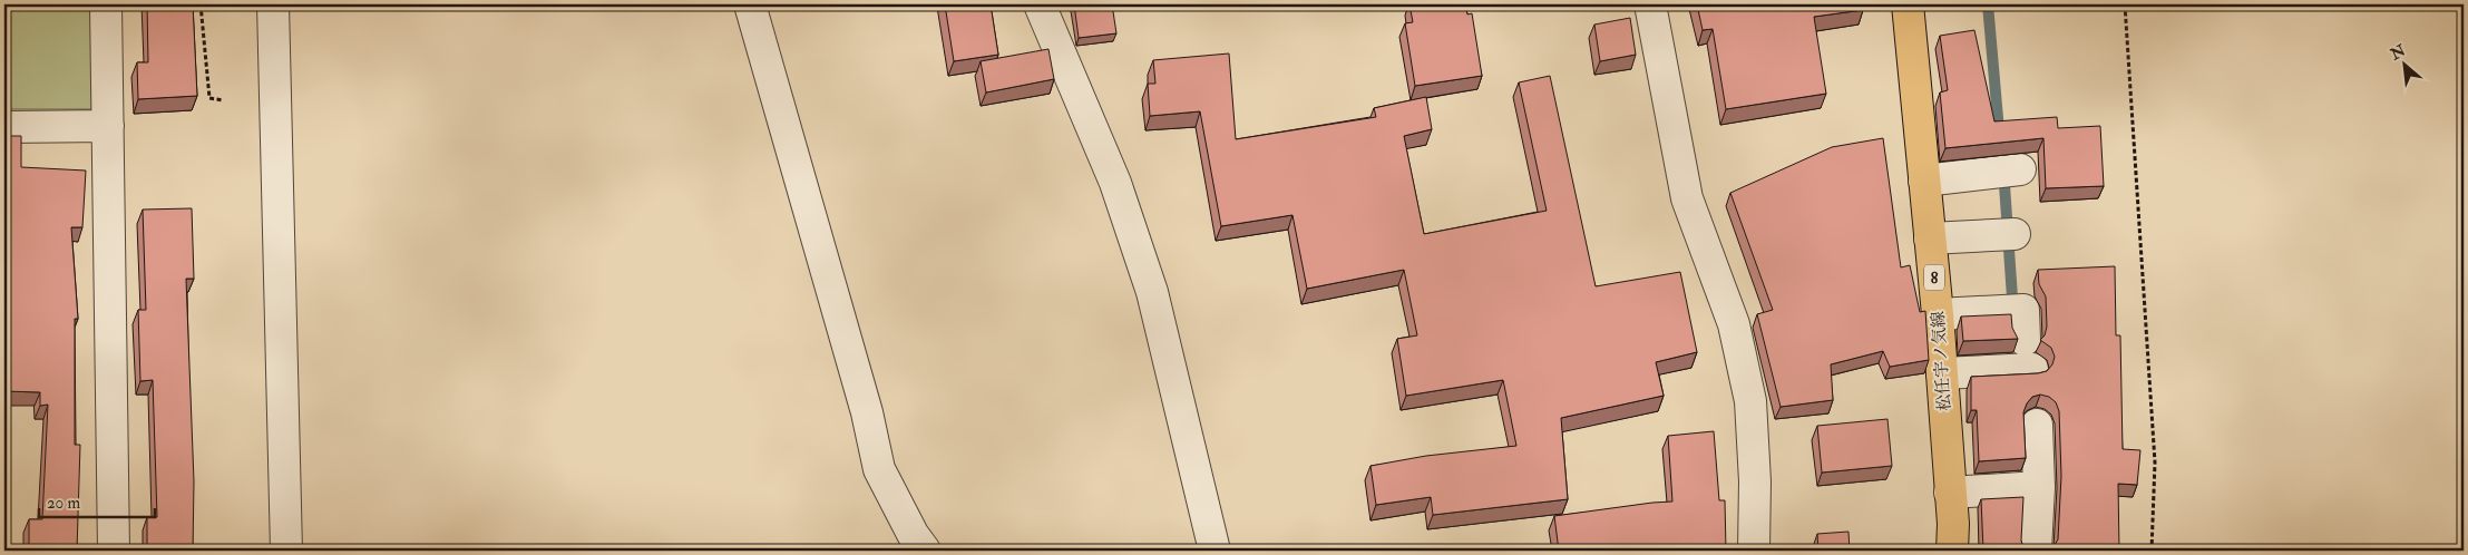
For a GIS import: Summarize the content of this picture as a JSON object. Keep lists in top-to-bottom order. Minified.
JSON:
{"streets":{"main road":["8","松任宇ノ気線"]},"scale_bar":"20 m","north":"top left"}
